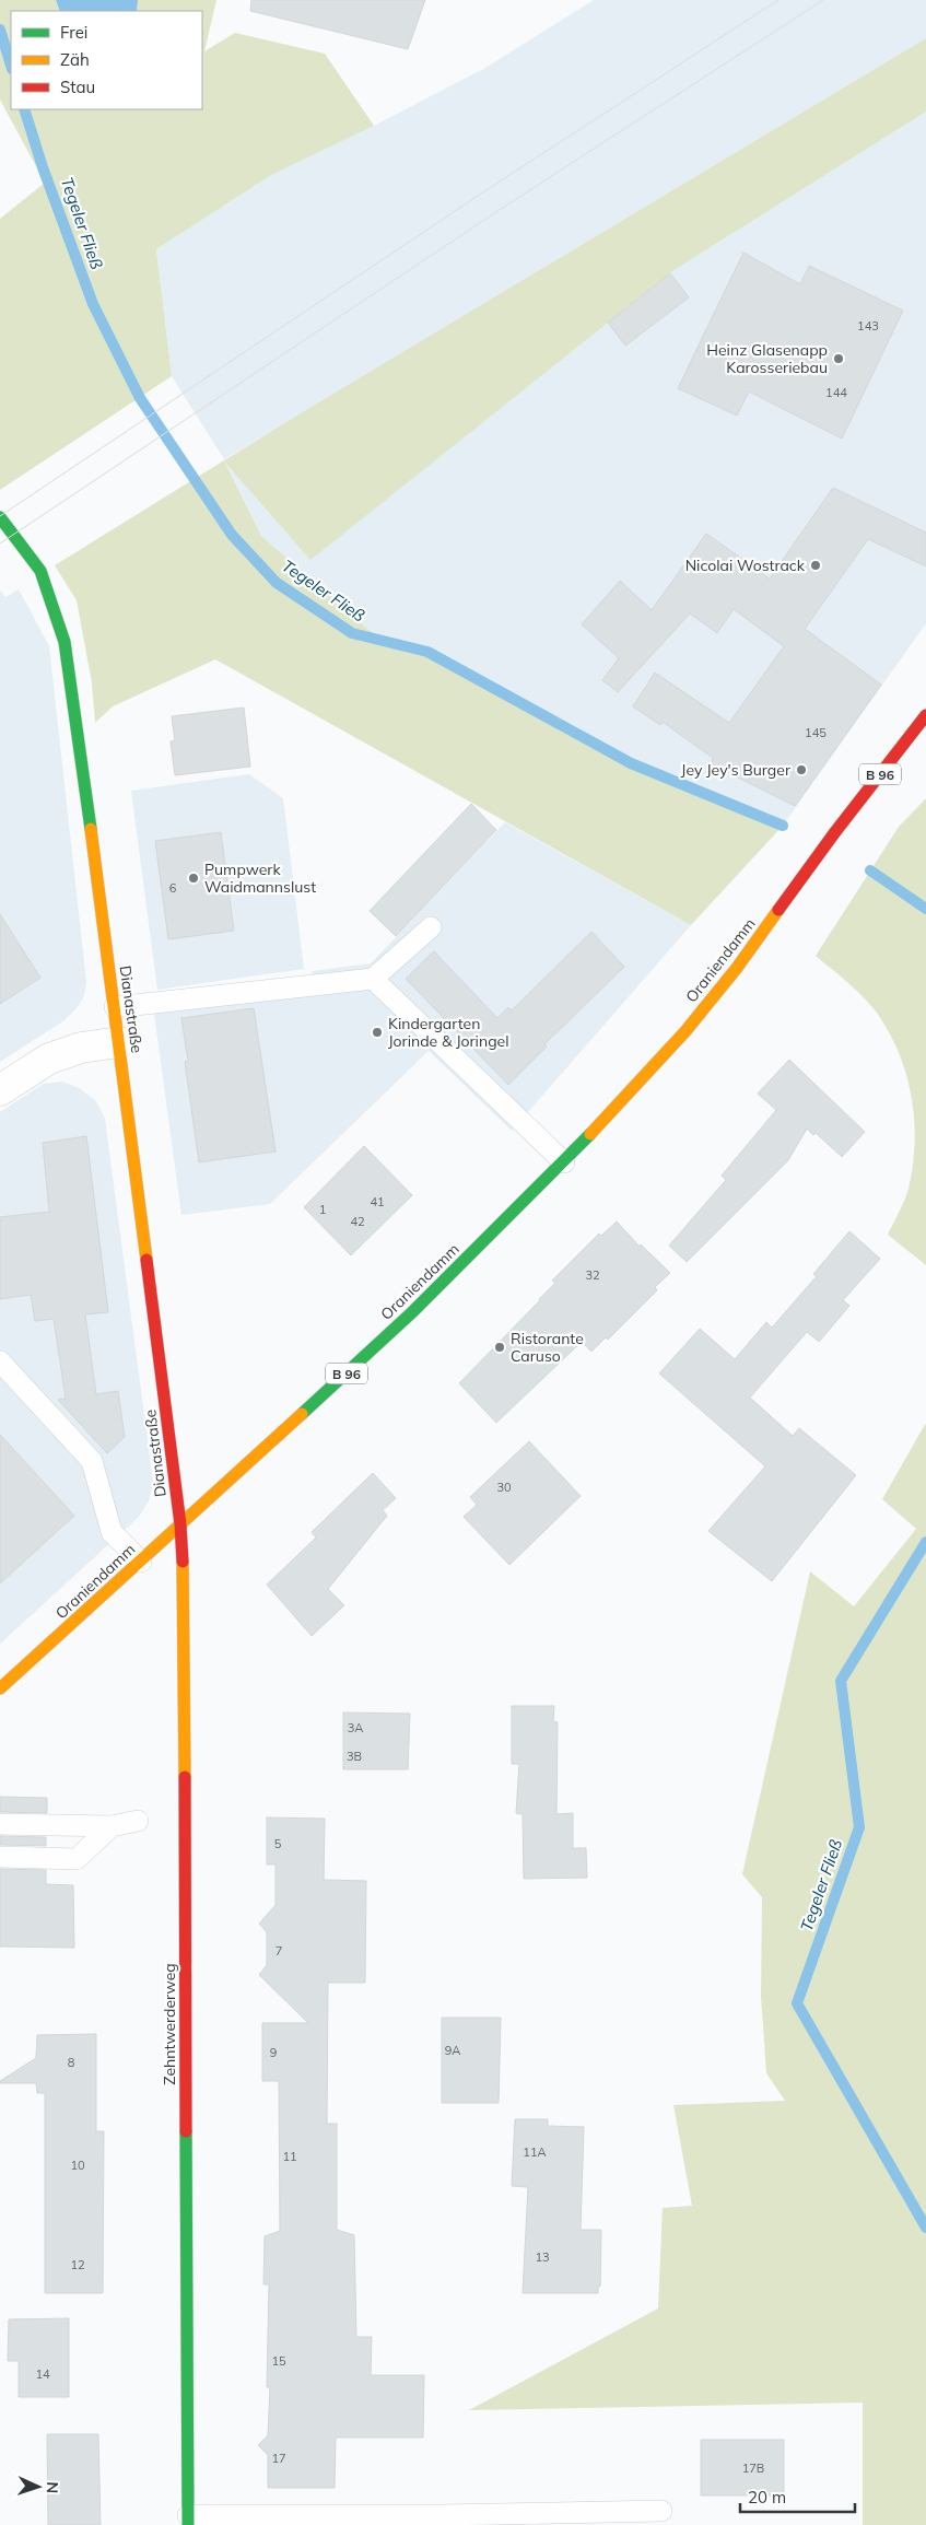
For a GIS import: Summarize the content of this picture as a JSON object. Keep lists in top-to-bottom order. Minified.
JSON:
{"streets":{"street":["B 96","Oraniendamm","Dianastraße","Zehntwerderweg"]},"crossings":[["Oraniendamm","Dianastraße"],["Oraniendamm","Zehntwerderweg"],["Dianastraße","Zehntwerderweg"]],"water":["Tegeler Fließ"],"places":["Heinz Glasenapp Karosseriebau","Nicolai Wostrack","Jey Jey's Burger","Pumpwerk Waidmannslust","Kindergarten Jorinde & Joringel","Ristorante Caruso"],"house_numbers":["143","144","145","6","41","1","42","32","30","3A","3B","5","7","9A","9","8","11A","11","10","13","12","15","14","17","17B"],"legend":["Frei","Zäh","Stau"],"scale_bar":"20 m","north":"right"}
